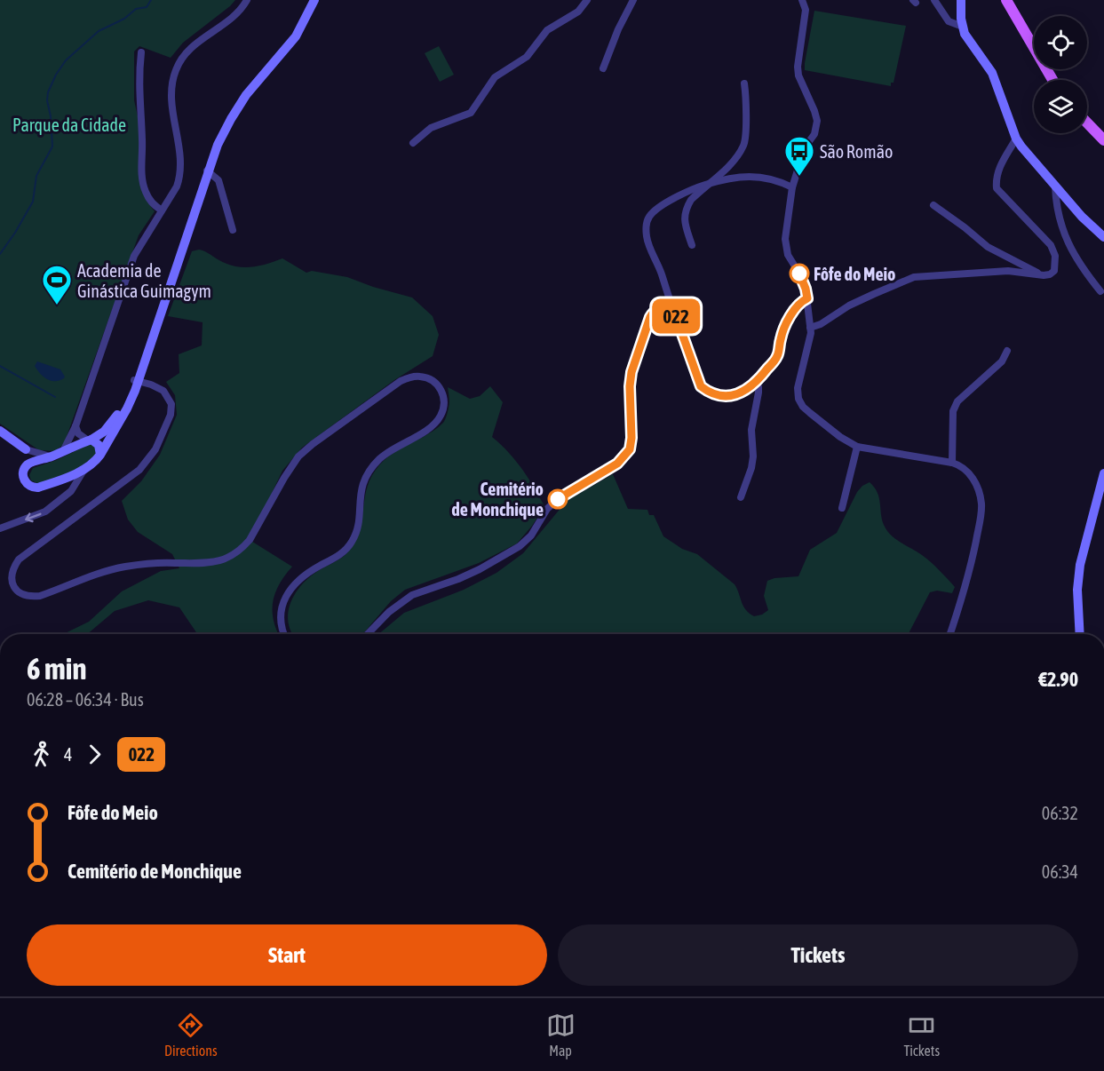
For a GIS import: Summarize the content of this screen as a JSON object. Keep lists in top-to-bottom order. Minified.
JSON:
{"parks":["Parque da Cidade"],"places":{"bus stop":["São Romão"],"other":["Fôfe do Meio","Cemitério de Monchique"],"sports":["Academia de Ginástica Guimagym"]},"lines":["bus line 022"],"page":{"on_map":"022","heading":["6 min","06:28 – 06:34 · Bus","€2.90"],"legs":["4","022"],"list":[{"name":"Fôfe do Meio","value":"06:32"},{"name":"Cemitério de Monchique","value":"06:34"}],"buttons":["Start","Tickets"],"tabs":["Directions","Map","Tickets"]}}
